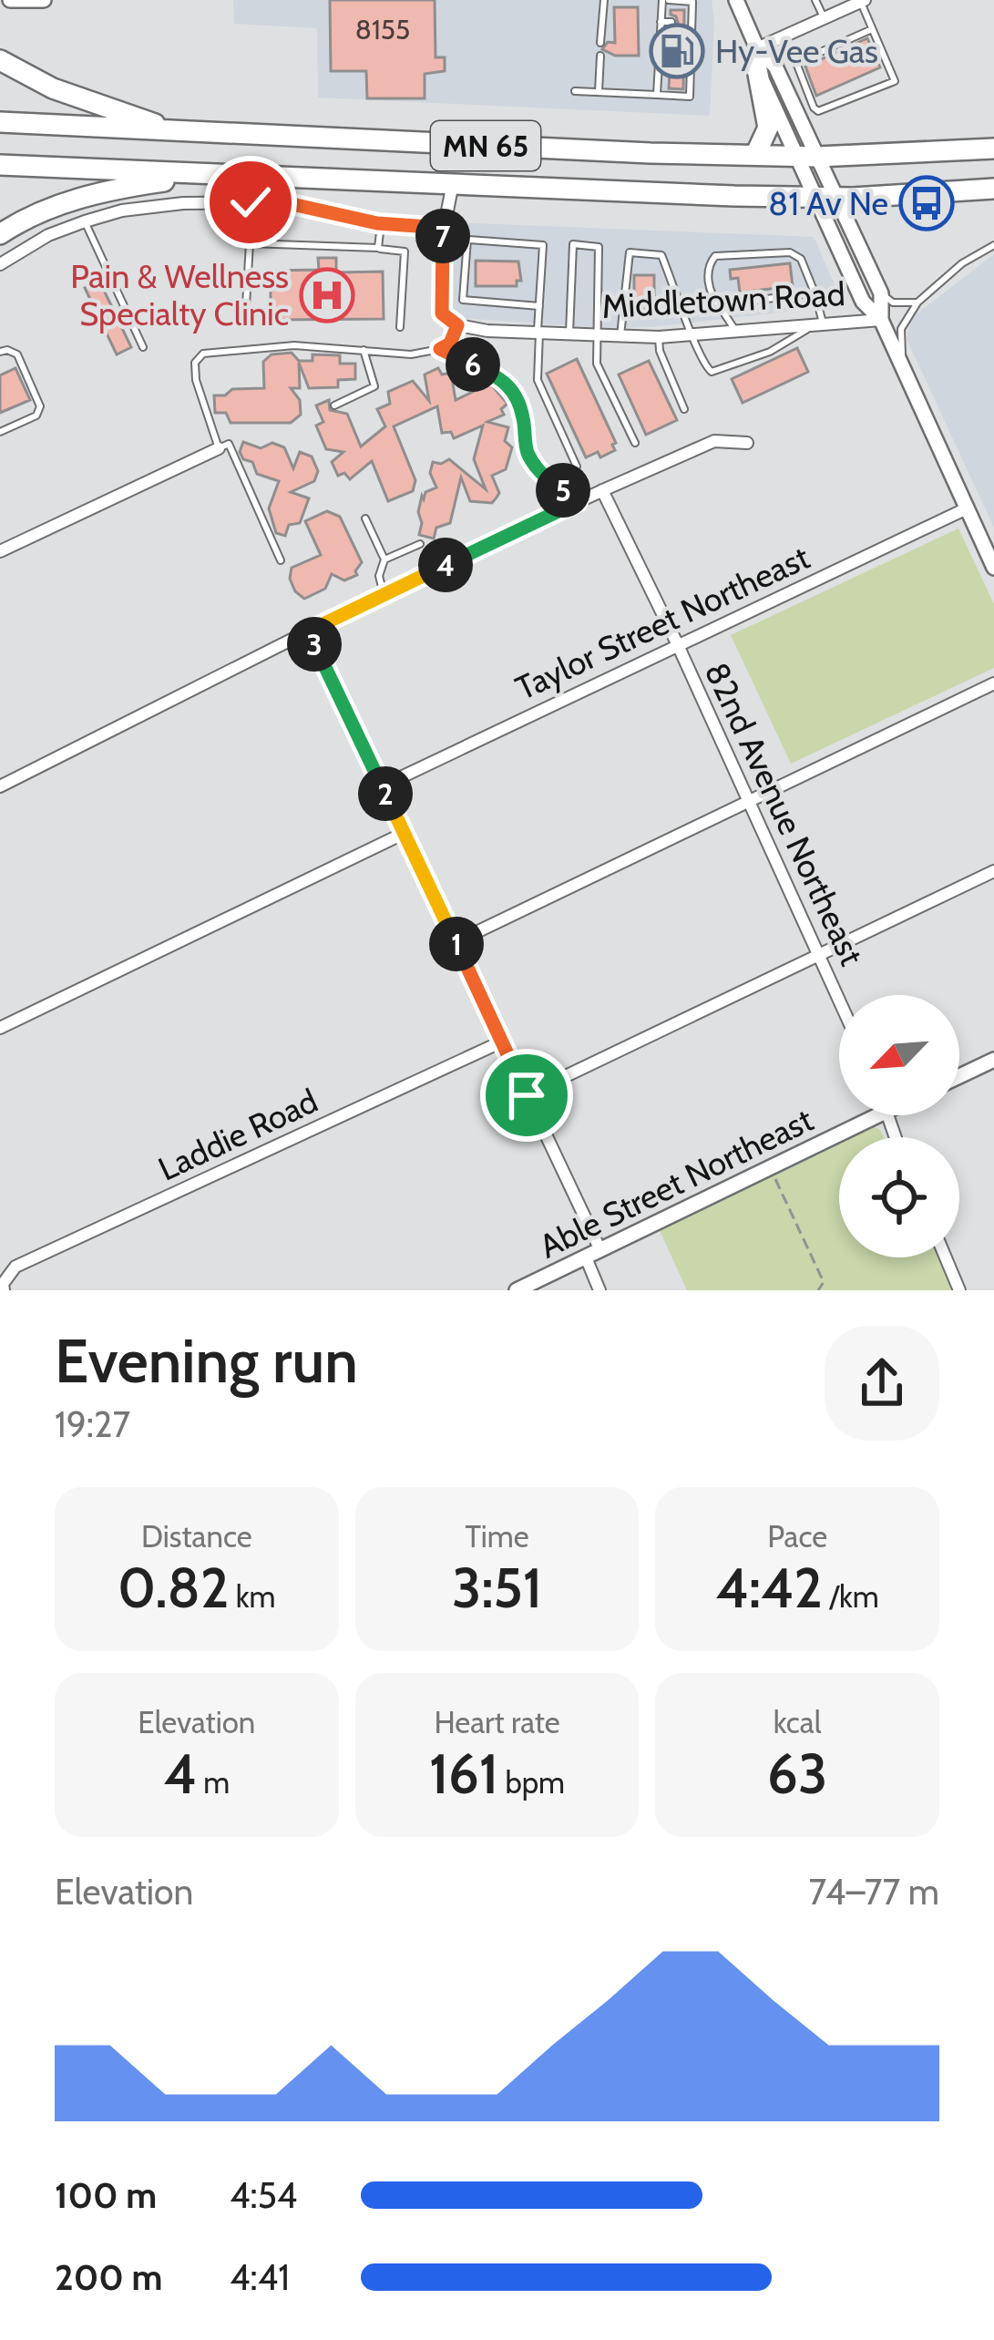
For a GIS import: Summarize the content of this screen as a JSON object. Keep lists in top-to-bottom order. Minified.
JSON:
{"streets":{"highway":["MN 65"],"street":["Middletown Road","Taylor Street Northeast","82nd Avenue Northeast","Laddie Road","Able Street Northeast"]},"crossings":[["Taylor Street Northeast","82nd Avenue Northeast"]],"places":{"fuel station":["Hy-Vee Gas"],"bus stop":["81 Av Ne"],"hospital":["Pain & Wellness Specialty Clinic"]},"house_numbers":["8155"],"north":"bottom left","page":{"pins":["7","6","5","4","3","2","1"],"heading":["Evening run","19:27"],"stats":[["Distance","0.82 km"],["Time","3:51"],["Pace","4:42 /km"],["Elevation","4 m"],["Heart rate","161 bpm"],["kcal","63"]],"chart":["Elevation","74–77 m"],"list":[{"name":"100 m","note":"4:54"},{"name":"200 m","note":"4:41"}]}}
